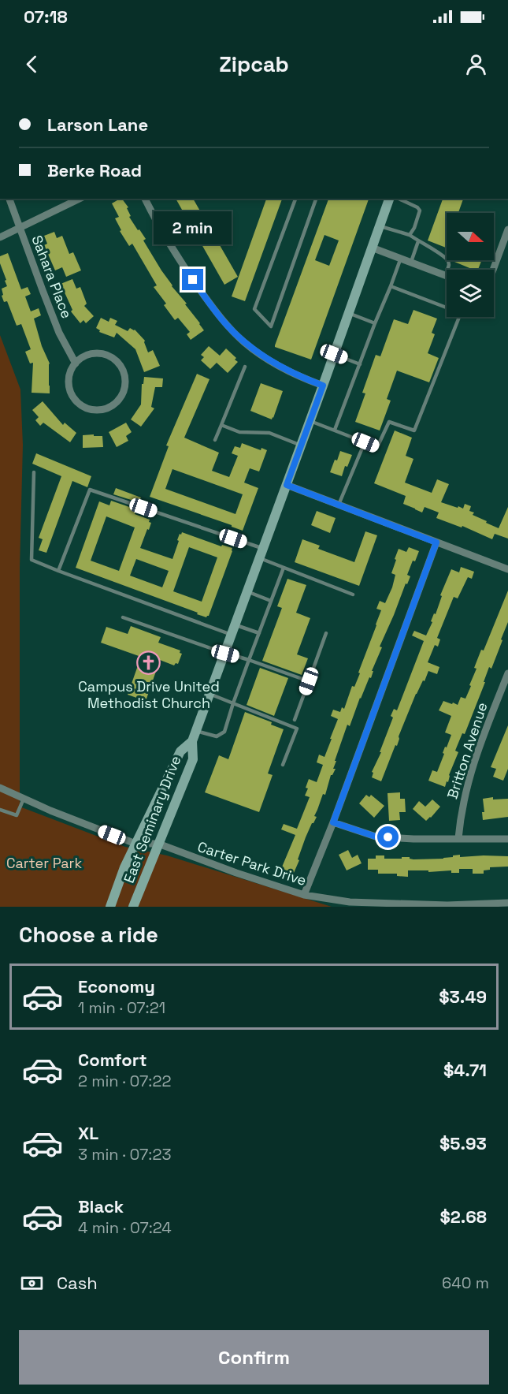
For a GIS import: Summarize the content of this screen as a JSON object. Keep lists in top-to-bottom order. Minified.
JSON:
{"streets":{"main road":["East Seminary Drive"],"street":["Sahara Place","Britton Avenue","Carter Park Drive"]},"crossings":[["East Seminary Drive","Carter Park Drive"]],"parks":["Carter Park"],"places":{"church":["Campus Drive United Methodist Church"]},"north":"right","page":{"status":"07:18","header":"Zipcab","banner":["Larson Lane","Berke Road"],"bubble":"2 min","heading":"Choose a ride","list":[{"name":"Economy","note":"1 min · 07:21","value":"$3.49"},{"name":"Comfort","note":"2 min · 07:22","value":"$4.71"},{"name":"XL","note":"3 min · 07:23","value":"$5.93"},{"name":"Black","note":"4 min · 07:24","value":"$2.68"}],"pay":["Cash","640 m"],"buttons":"Confirm"}}
